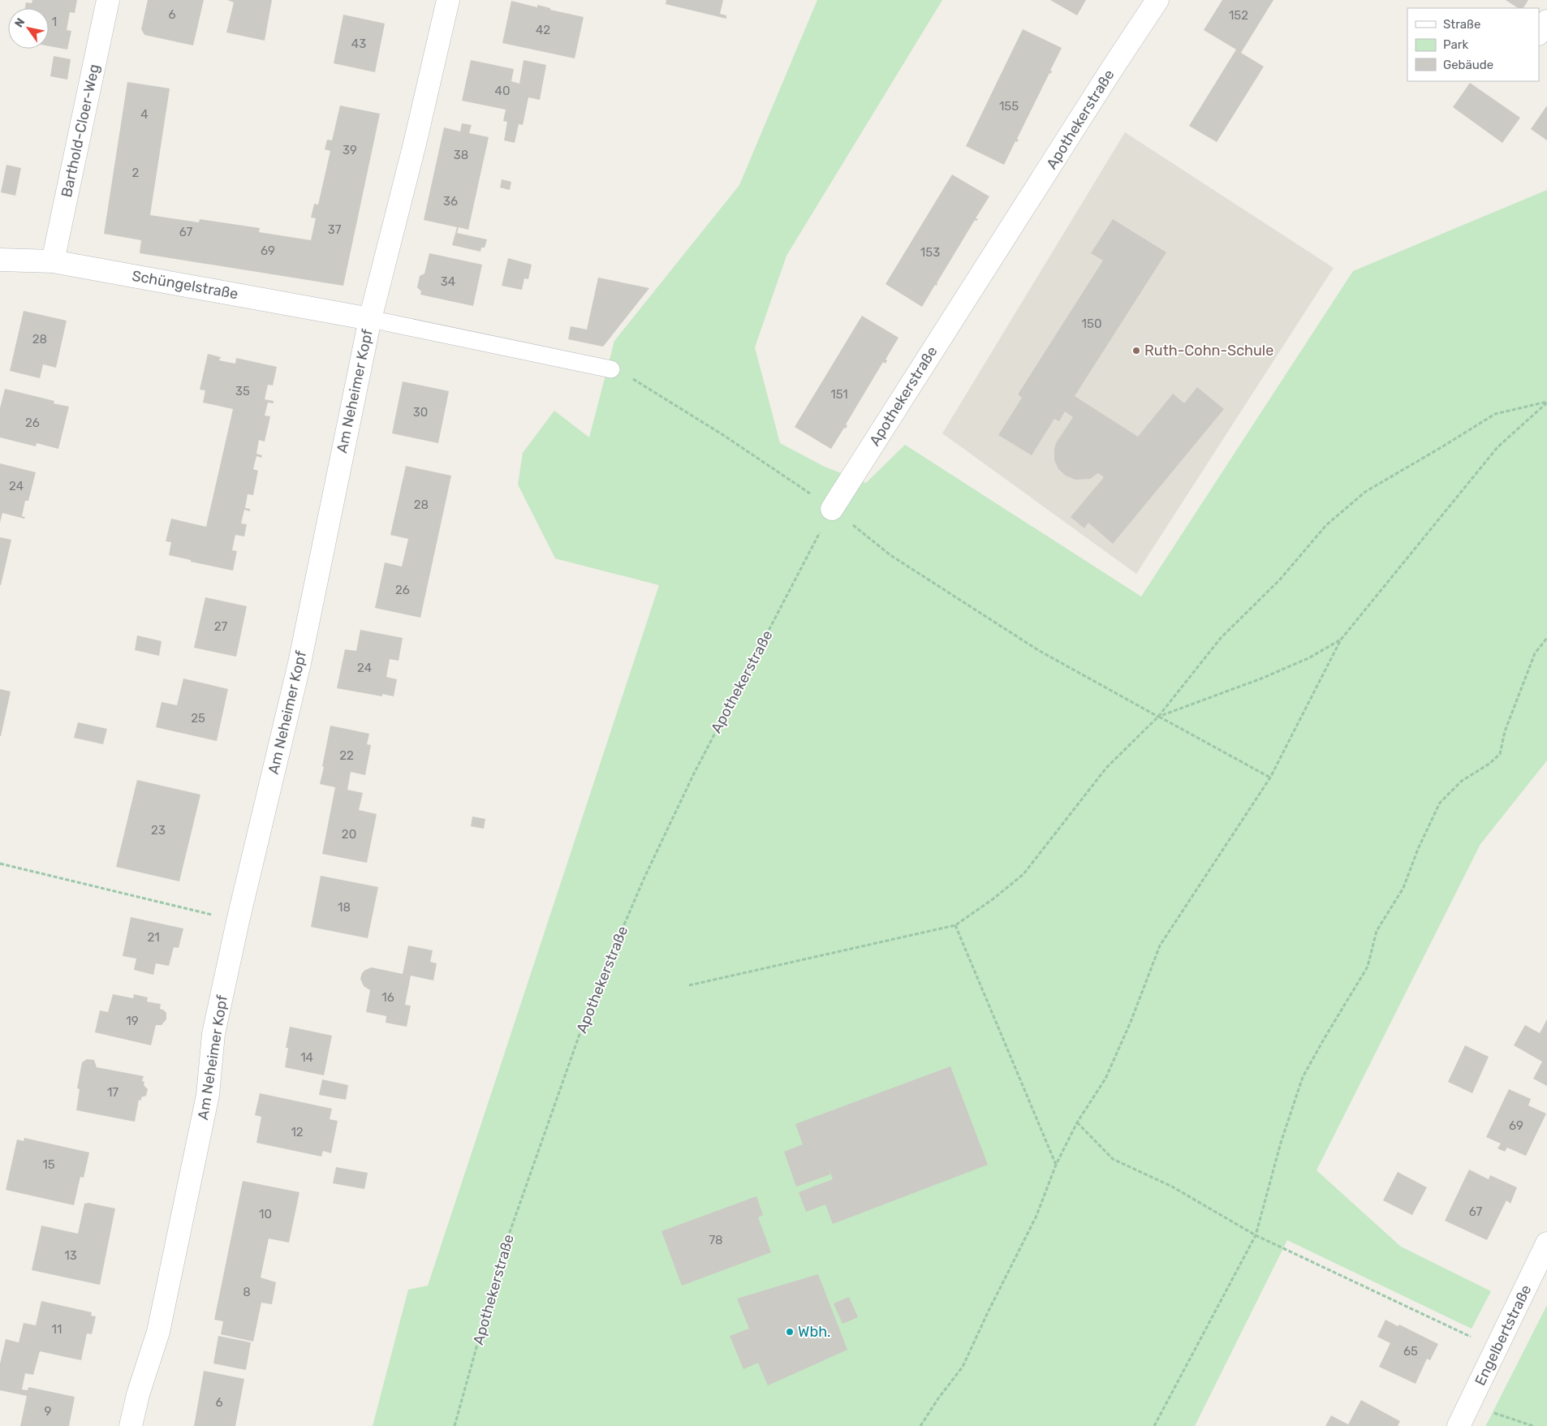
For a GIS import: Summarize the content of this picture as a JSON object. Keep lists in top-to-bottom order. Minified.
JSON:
{"streets":{"street":["Apothekerstraße","Barthold-Cloer-Weg","Schüngelstraße","Am Neheimer Kopf","Engelbertstraße"]},"crossings":[["Barthold-Cloer-Weg","Schüngelstraße"],["Schüngelstraße","Am Neheimer Kopf"]],"places":["Ruth-Cohn-Schule","Wbh."],"house_numbers":["6","152","1","42","43","40","155","4","39","38","2","36","37","67","69","153","34","150","28","35","151","30","26","24","28","26","27","24","25","22","23","20","18","21","16","19","14","17","69","12","15","67","10","78","13","8","11","65","6","9"],"legend":["Straße","Park","Gebäude"],"north":"top left"}
